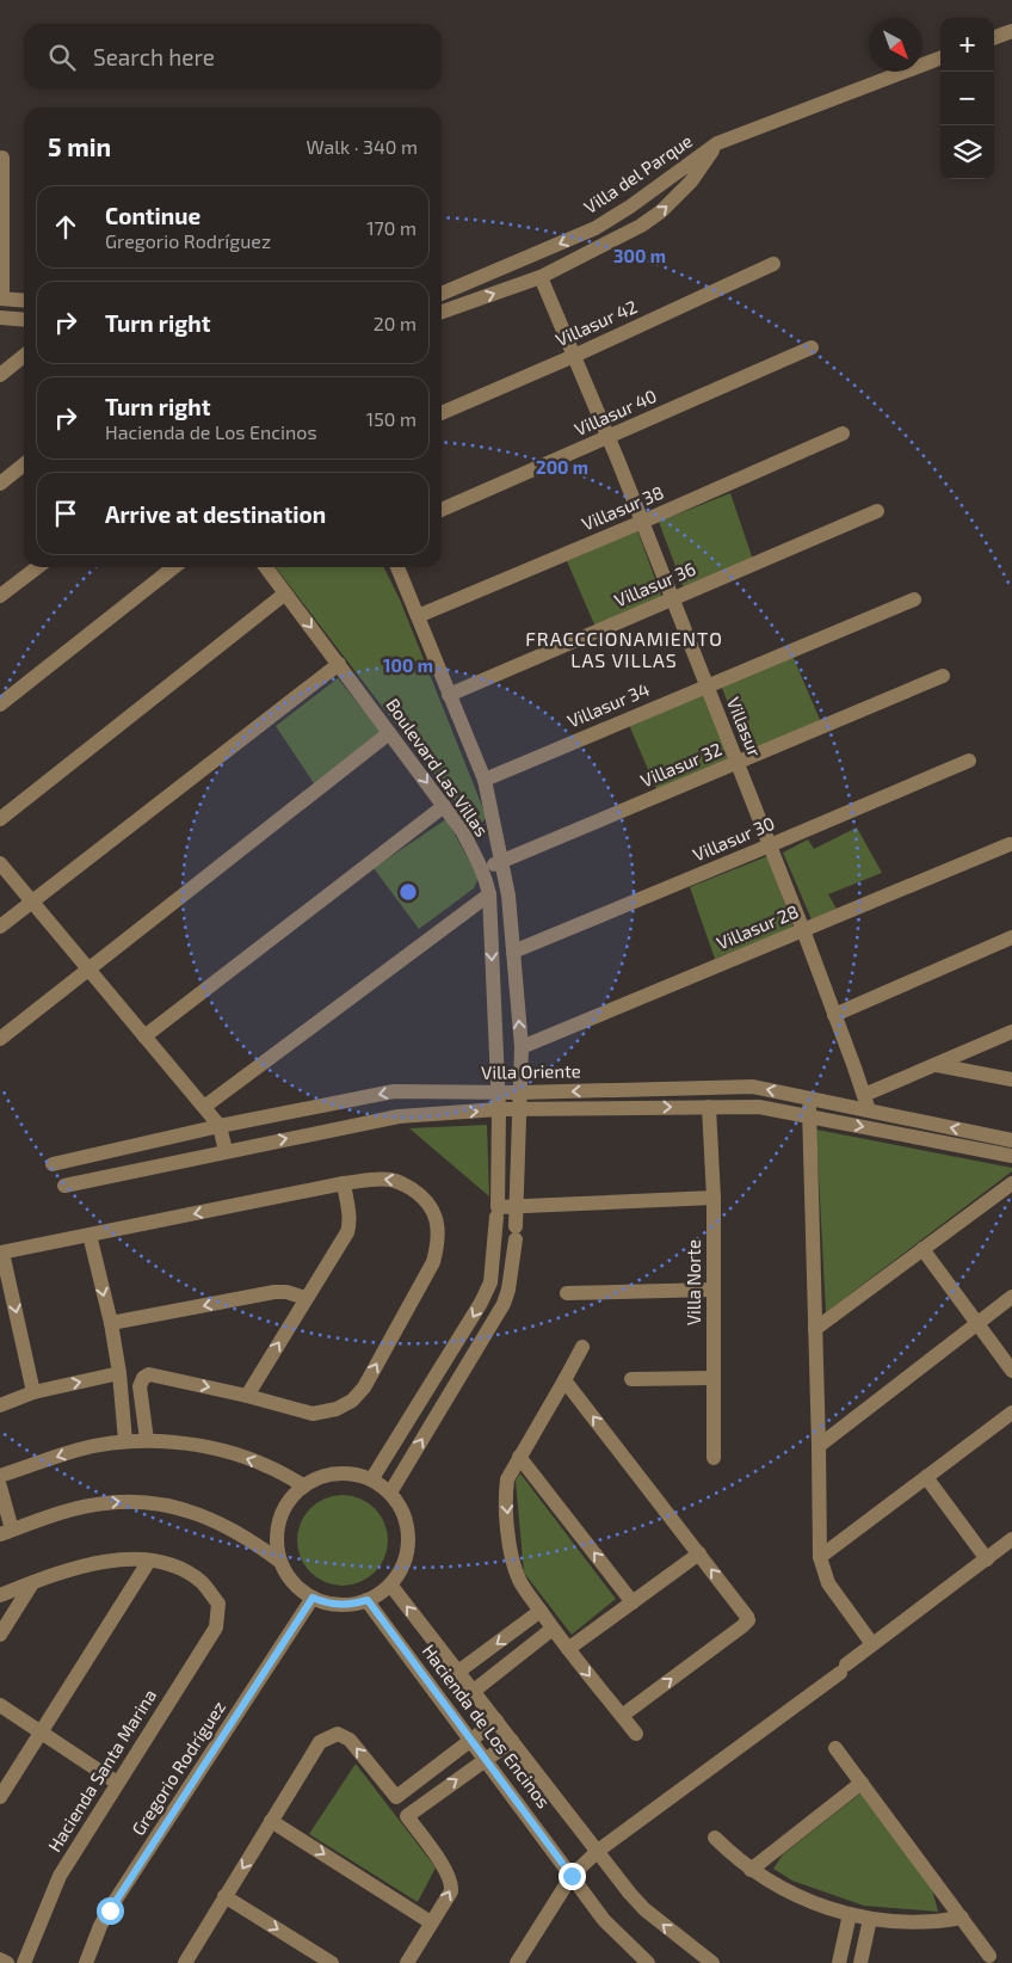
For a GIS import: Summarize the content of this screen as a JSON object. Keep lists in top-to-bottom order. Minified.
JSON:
{"streets":{"street":["Villa del Parque","Villasur 42","Villasur 40","Villasur 38","Villasur 36","Villasur 34","Villasur","Villasur 32","Boulevard Las Villas","Villasur 30","Villasur 28","Villa Oriente","Villa Norte","Hacienda de Los Encinos","Gregorio Rodríguez","Hacienda Santa Marina"]},"crossings":[["Villa del Parque","Villasur"],["Villasur 42","Villasur"],["Villasur 40","Villasur"],["Villasur 38","Villasur"],["Villasur 38","Boulevard Las Villas"],["Villasur 36","Villasur"],["Villasur 36","Boulevard Las Villas"],["Villasur 34","Villasur"],["Villasur 34","Boulevard Las Villas"],["Villasur","Villasur 32"],["Villasur","Villasur 30"],["Villasur","Villasur 28"],["Villasur","Villa Oriente"],["Villasur 32","Boulevard Las Villas"],["Boulevard Las Villas","Villasur 30"],["Boulevard Las Villas","Villasur 28"],["Boulevard Las Villas","Villa Oriente"],["Boulevard Las Villas","Hacienda de Los Encinos"],["Boulevard Las Villas","Gregorio Rodríguez"],["Villa Oriente","Villa Norte"],["Hacienda de Los Encinos","Gregorio Rodríguez"]],"districts":["FRACCCIONAMIENTO LAS VILLAS"],"north":"bottom right","page":{"map_buttons":["+","−"],"search":"Search here","heading":["5 min","Walk · 340 m"],"list":[["Continue","Gregorio Rodríguez","170 m"],["Turn right","20 m"],["Turn right","Hacienda de Los Encinos","150 m"],"Arrive at destination"]},"rings":["300 m","200 m","100 m"]}
